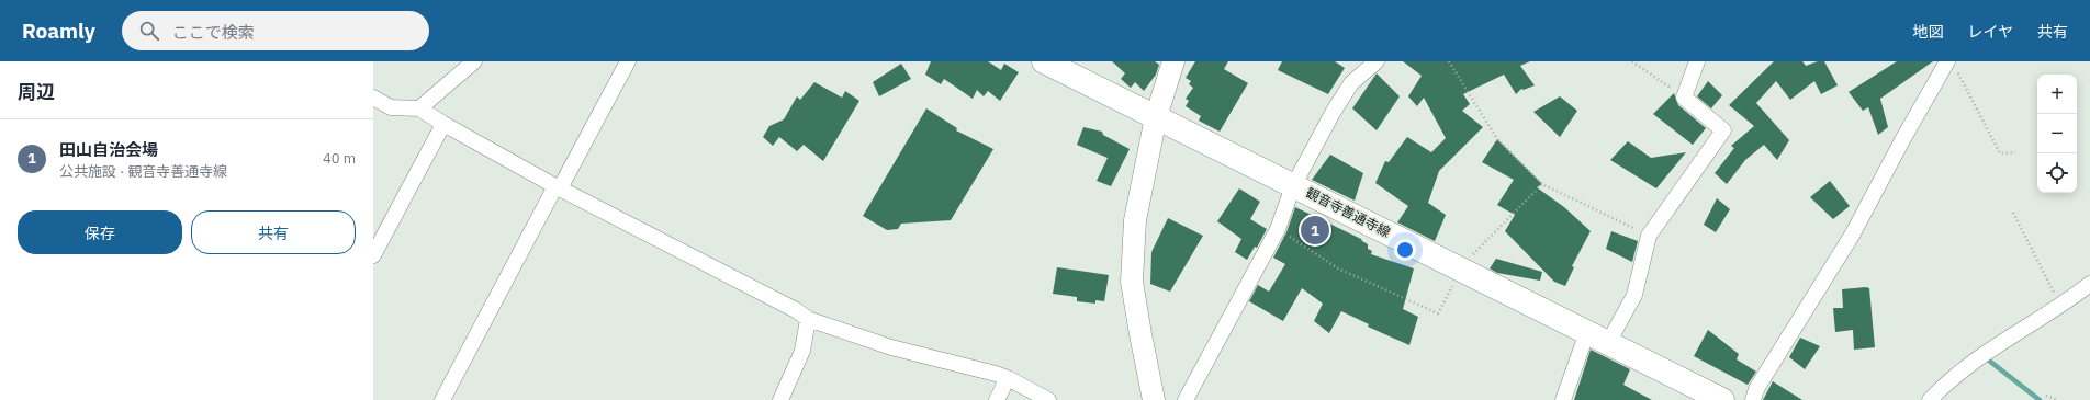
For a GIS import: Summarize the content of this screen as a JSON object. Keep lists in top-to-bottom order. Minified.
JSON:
{"streets":{"main road":["観音寺善通寺線"]},"page":{"header":"Roamly","search":"ここで検索","nav":["地図","レイヤ","共有"],"heading":"周辺","map_buttons":["+","−"],"list":[{"mark":"1","name":"田山自治会場","note":"公共施設 · 観音寺善通寺線","value":"40 m"}],"buttons":["保存","共有"],"pins":"1"}}
